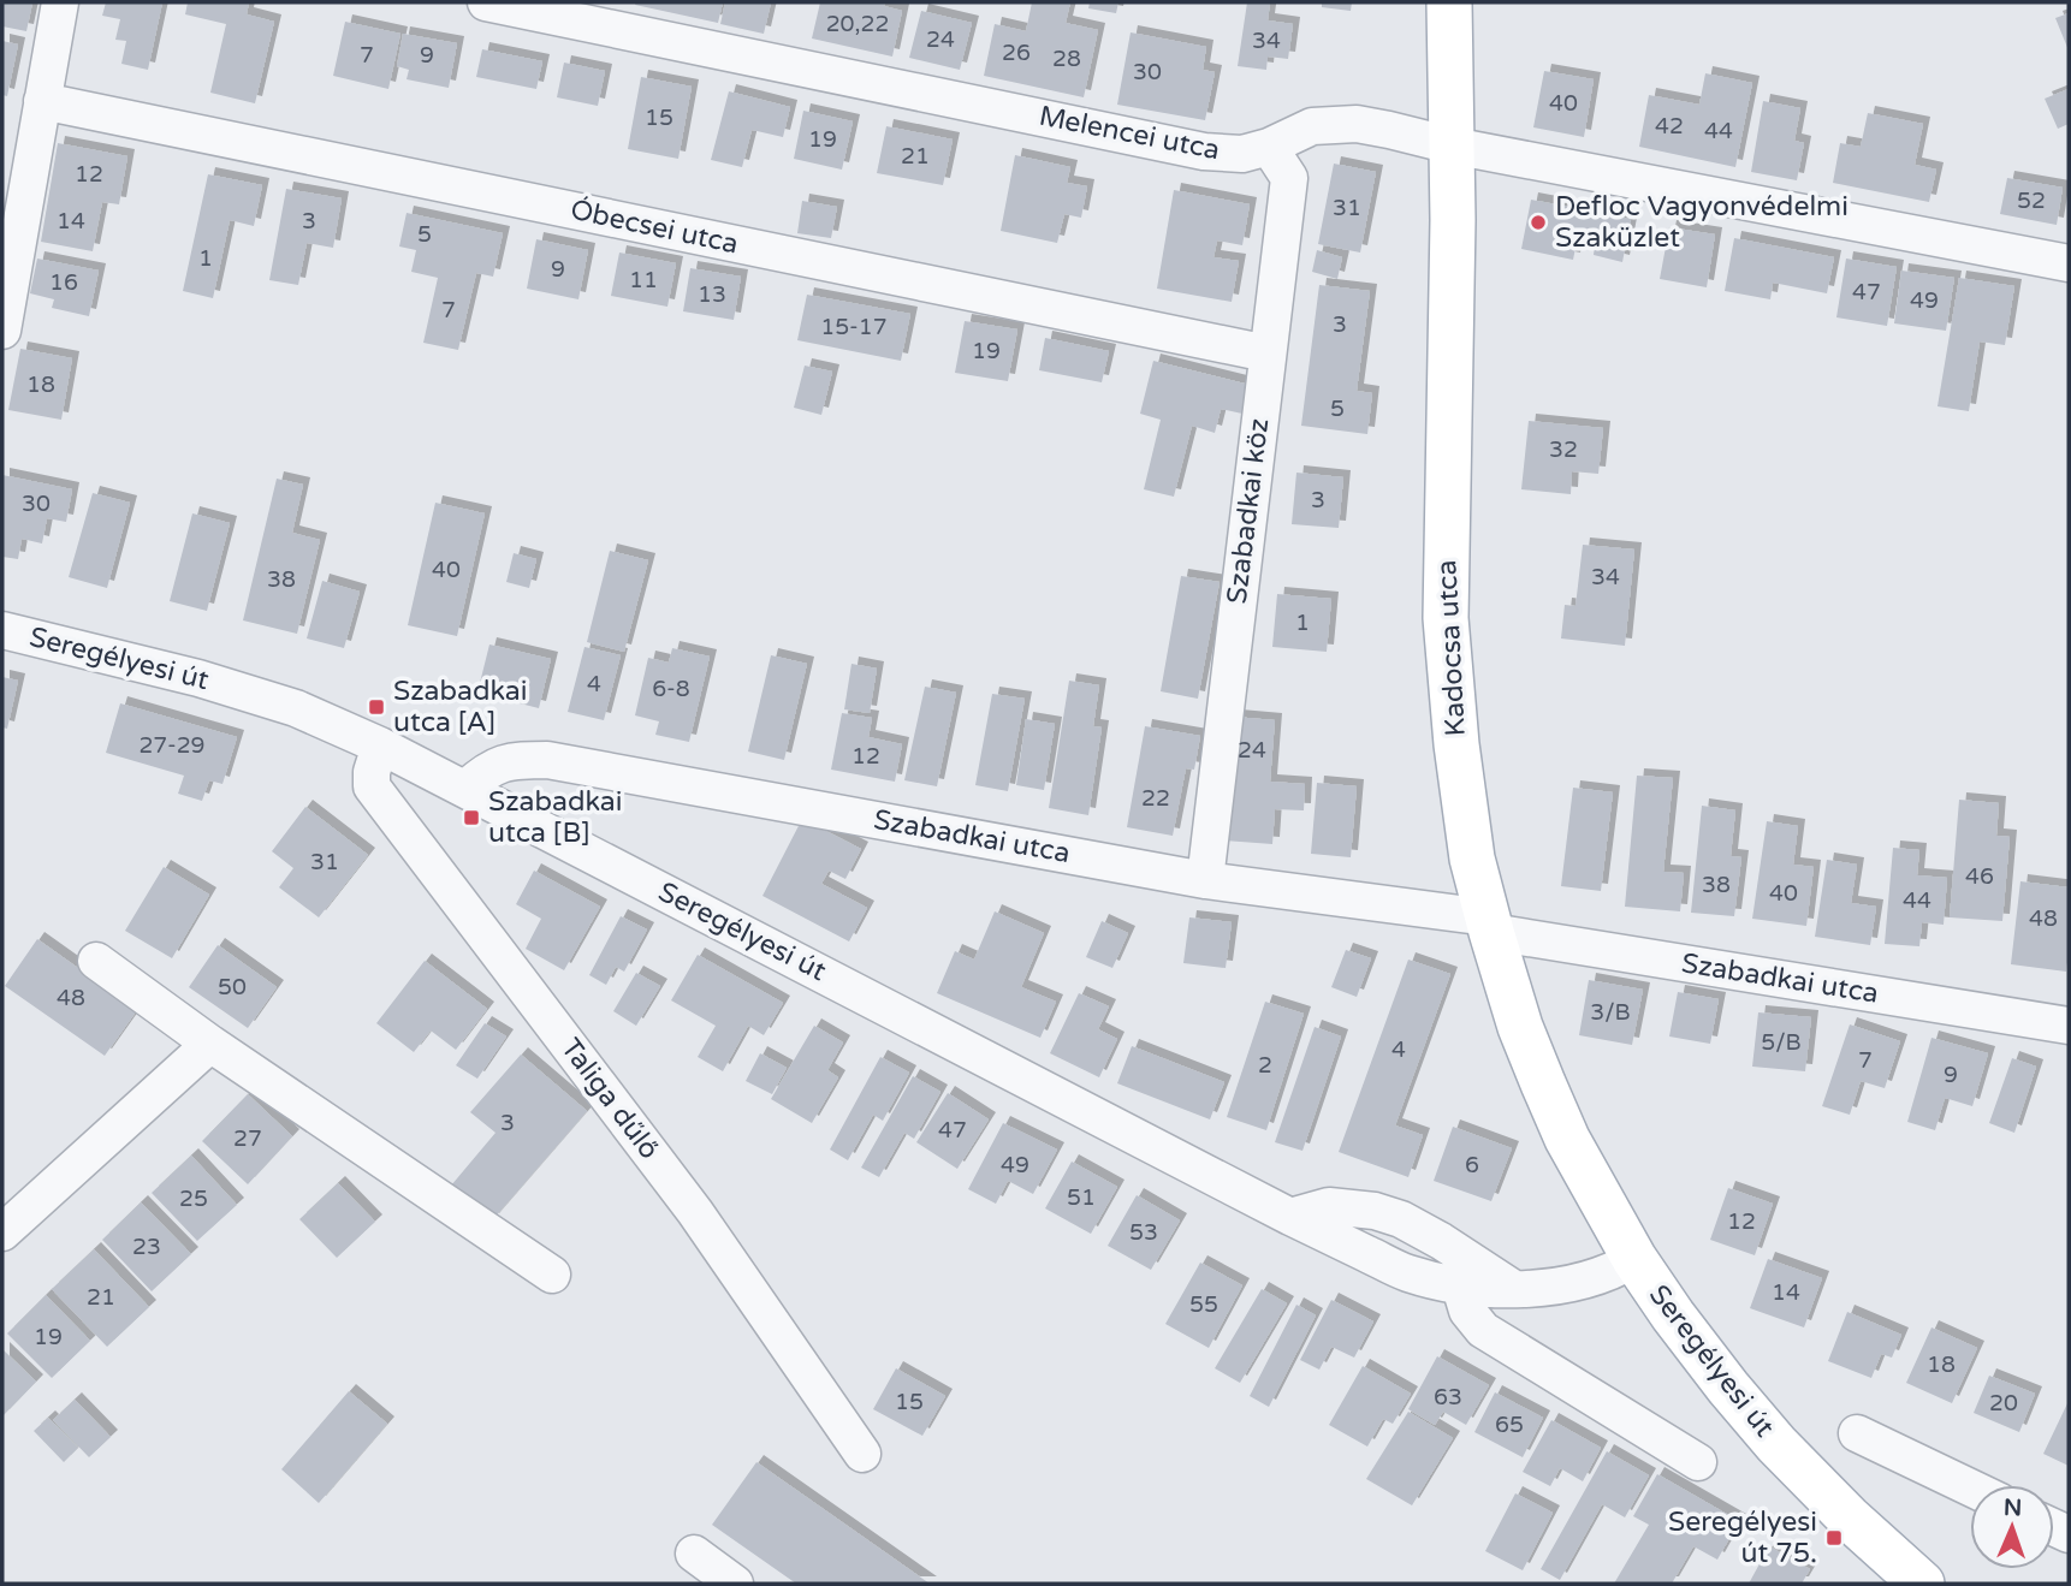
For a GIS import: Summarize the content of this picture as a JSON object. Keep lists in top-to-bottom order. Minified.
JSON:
{"streets":{"main road":["Kadocsa utca","Seregélyesi út"],"street":["Melencei utca","Óbecsei utca","Szabadkai köz","Szabadkai utca","Taliga dűlő"]},"crossings":[["Melencei utca","Szabadkai köz"],["Melencei utca","Kadocsa utca"],["Óbecsei utca","Szabadkai köz"],["Szabadkai köz","Szabadkai utca"],["Kadocsa utca","Seregélyesi út"],["Kadocsa utca","Szabadkai utca"],["Seregélyesi út","Szabadkai utca"],["Seregélyesi út","Taliga dűlő"]],"places":{"other":["Defloc Vagyonvédelmi Szaküzlet"],"transit":["Szabadkai utca [A]","Szabadkai utca [B]","Seregélyesi út 75."]},"house_numbers":["20,22","24","34","26","7","9","28","30","40","15","42","44","19","21","12","52","31","14","3","5","1","9","11","16","47","13","49","7","3","15-17","19","18","5","32","3","30","40","34","38","1","4","6-8","27-29","24","12","22","31","46","38","40","44","48","50","48","3/B","5/B","4","7","2","9","3","47","27","49","6","51","25","12","53","23","14","21","55","19","18","63","15","20","65"],"north":"top"}
